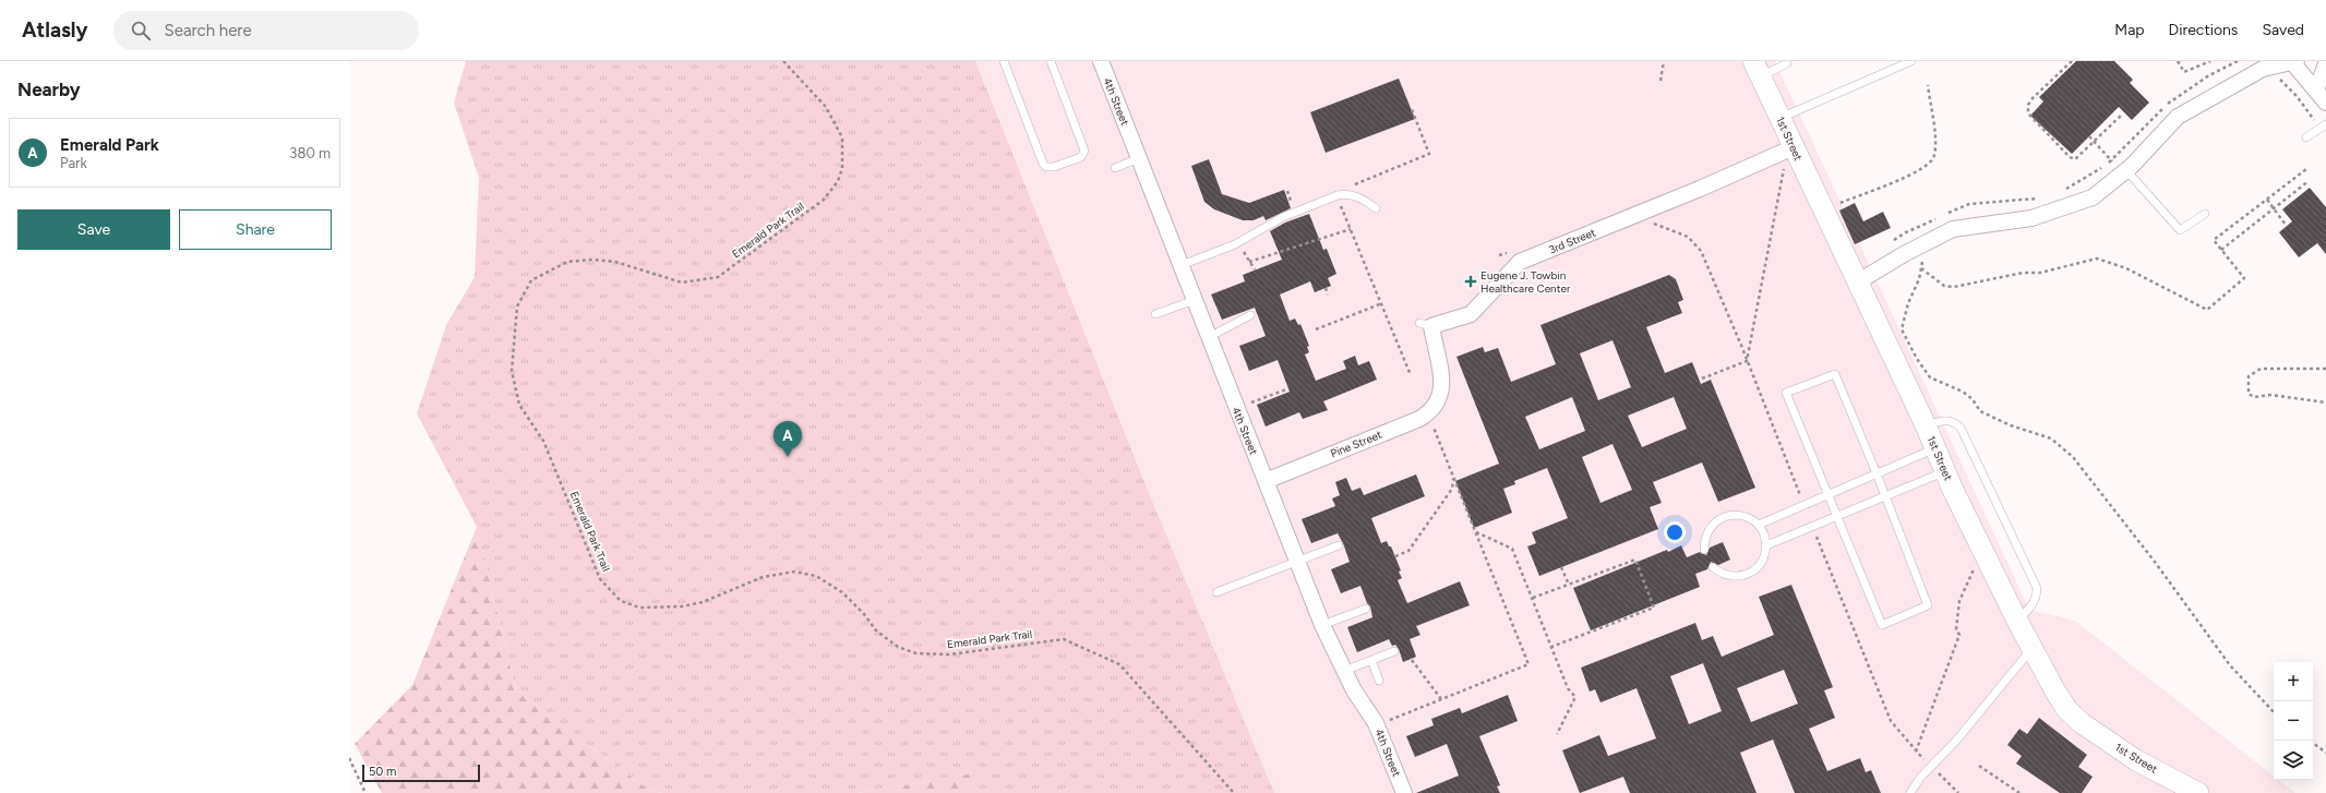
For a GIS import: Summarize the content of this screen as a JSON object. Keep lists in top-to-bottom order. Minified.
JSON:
{"streets":{"street":["4th Street","1st Street","3rd Street","Pine Street"],"path":["Emerald Park Trail"]},"crossings":[["4th Street","Pine Street"],["1st Street","3rd Street"],["3rd Street","Pine Street"]],"places":{"health":["Eugene J. Towbin Healthcare Center"]},"scale_bar":"50 m","page":{"header":"Atlasly","search":"Search here","nav":["Map","Directions","Saved"],"heading":"Nearby","list":[{"mark":"A","name":"Emerald Park","note":"Park","value":"380 m"}],"buttons":["Save","Share"],"pins":"A","map_buttons":["+","−"],"scale":"50 m"}}
